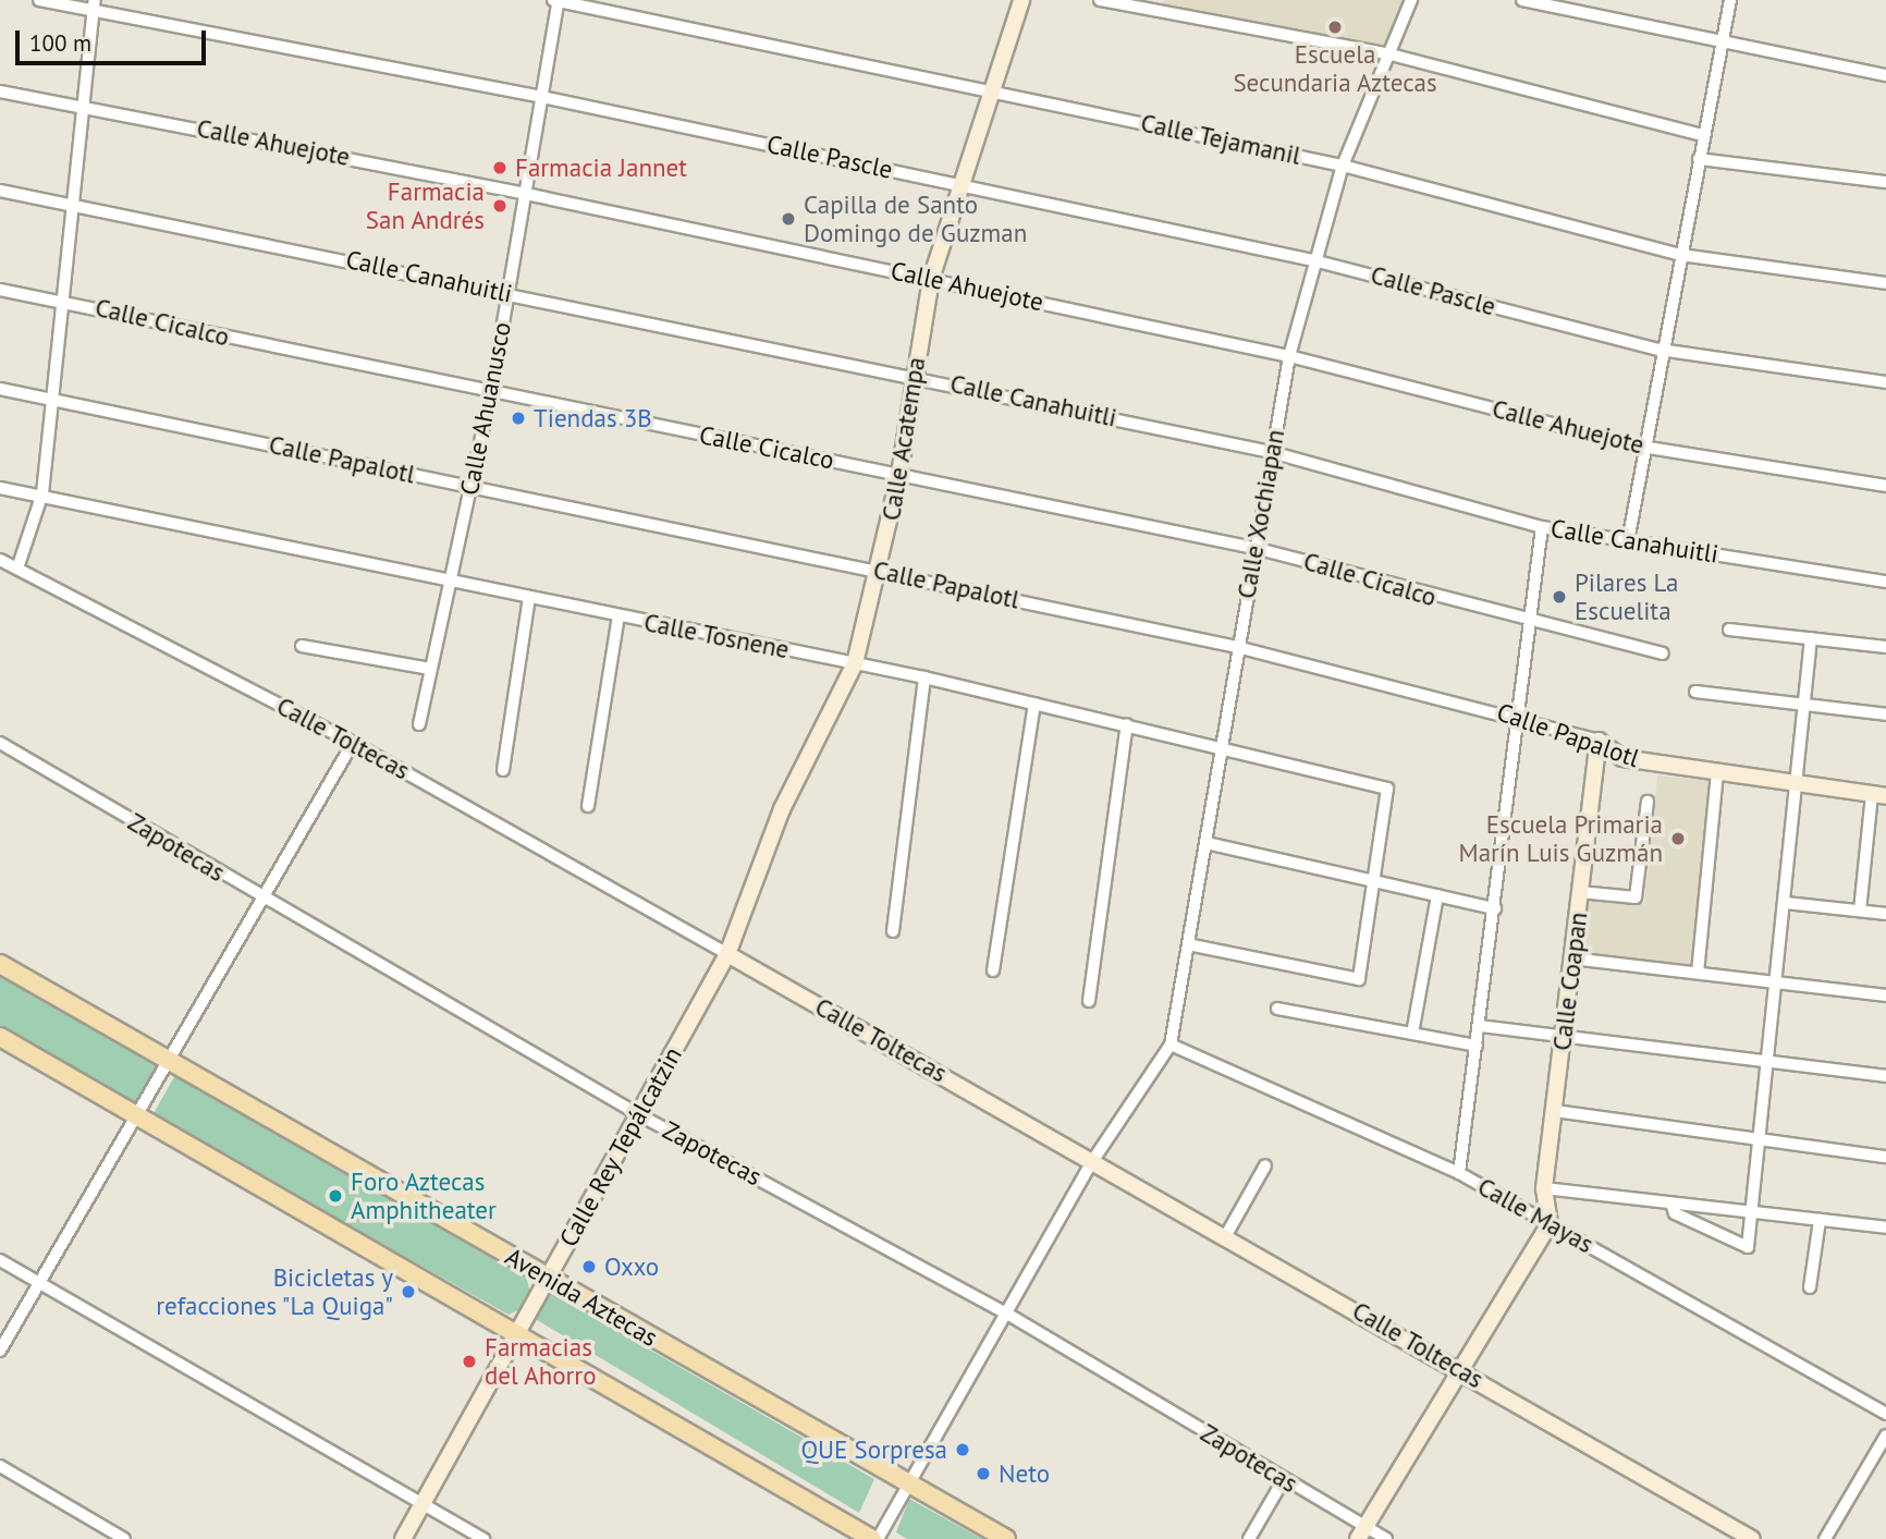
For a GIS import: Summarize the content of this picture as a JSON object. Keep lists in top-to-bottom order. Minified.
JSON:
{"streets":{"main road":["Avenida Aztecas"],"street":["Calle Tejamanil","Calle Ahuejote","Calle Pascle","Calle Canahuitli","Calle Cicalco","Calle Ahuanusco","Calle Acatempa","Calle Papalotl","Calle Xochiapan","Calle Tosnene","Calle Toltecas","Zapotecas","Calle Coapan","Calle Rey Tepálcatzin","Calle Mayas"]},"crossings":[["Calle Tejamanil","Calle Ahuanusco"],["Calle Tejamanil","Calle Acatempa"],["Calle Tejamanil","Calle Xochiapan"],["Calle Ahuejote","Calle Ahuanusco"],["Calle Ahuejote","Calle Acatempa"],["Calle Ahuejote","Calle Xochiapan"],["Calle Pascle","Calle Ahuanusco"],["Calle Pascle","Calle Acatempa"],["Calle Pascle","Calle Xochiapan"],["Calle Canahuitli","Calle Ahuanusco"],["Calle Canahuitli","Calle Acatempa"],["Calle Canahuitli","Calle Xochiapan"],["Calle Cicalco","Calle Ahuanusco"],["Calle Cicalco","Calle Acatempa"],["Calle Cicalco","Calle Xochiapan"],["Calle Ahuanusco","Calle Papalotl"],["Calle Ahuanusco","Calle Tosnene"],["Calle Acatempa","Calle Papalotl"],["Calle Acatempa","Calle Tosnene"],["Calle Acatempa","Calle Toltecas"],["Calle Acatempa","Calle Rey Tepálcatzin"],["Calle Papalotl","Calle Xochiapan"],["Calle Papalotl","Calle Coapan"],["Calle Xochiapan","Calle Tosnene"],["Calle Xochiapan","Calle Mayas"],["Calle Toltecas","Calle Rey Tepálcatzin"],["Zapotecas","Calle Rey Tepálcatzin"],["Calle Coapan","Calle Mayas"],["Calle Rey Tepálcatzin","Avenida Aztecas"]],"places":["Escuela Secundaria Aztecas","Farmacia Jannet","Farmacia San Andrés","Capilla de Santo Domingo de Guzman","Tiendas 3B","Pilares La Escuelita","Escuela Primaria Marín Luis Guzmán","Foro Aztecas Amphitheater","Oxxo","Bicicletas y refacciones \"La Quiga\"","Farmacias del Ahorro","QUE Sorpresa","Neto"],"scale_bar":"100 m"}
